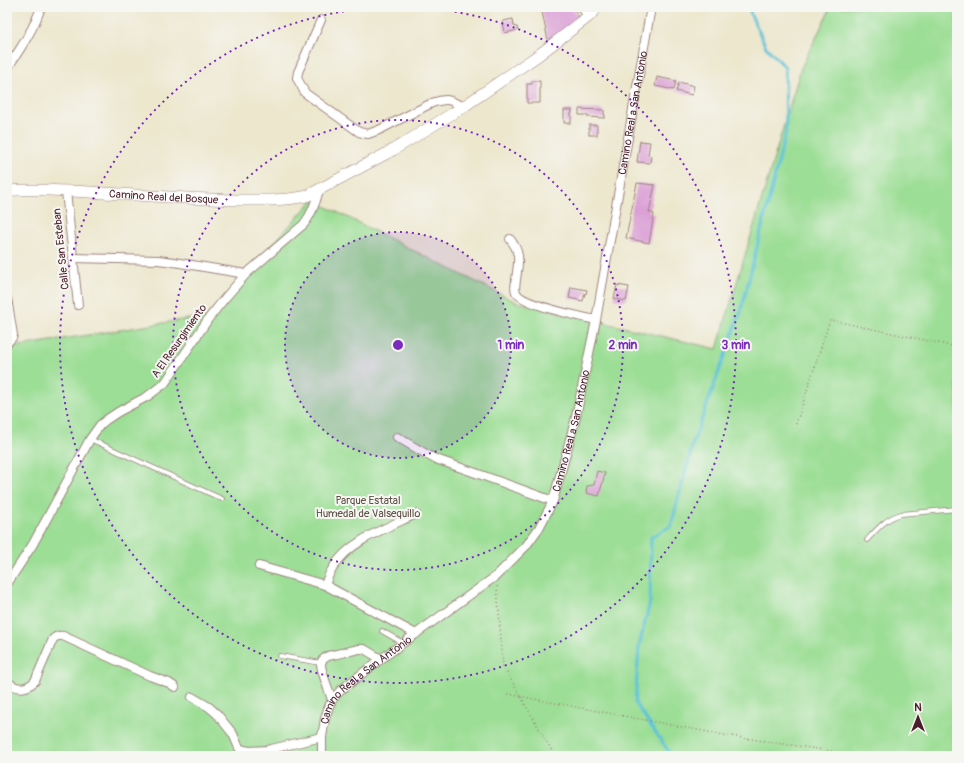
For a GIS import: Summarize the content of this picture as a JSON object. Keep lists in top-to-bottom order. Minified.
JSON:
{"streets":{"street":["Camino Real a San Antonio","Camino Real del Bosque","Calle San Esteban","A El Resurgimiento"]},"crossings":[["Camino Real del Bosque","Calle San Esteban"],["Camino Real del Bosque","A El Resurgimiento"]],"parks":["Parque Estatal Humedal de Valsequillo"],"north":"top","rings":["1 min","2 min","3 min"]}
